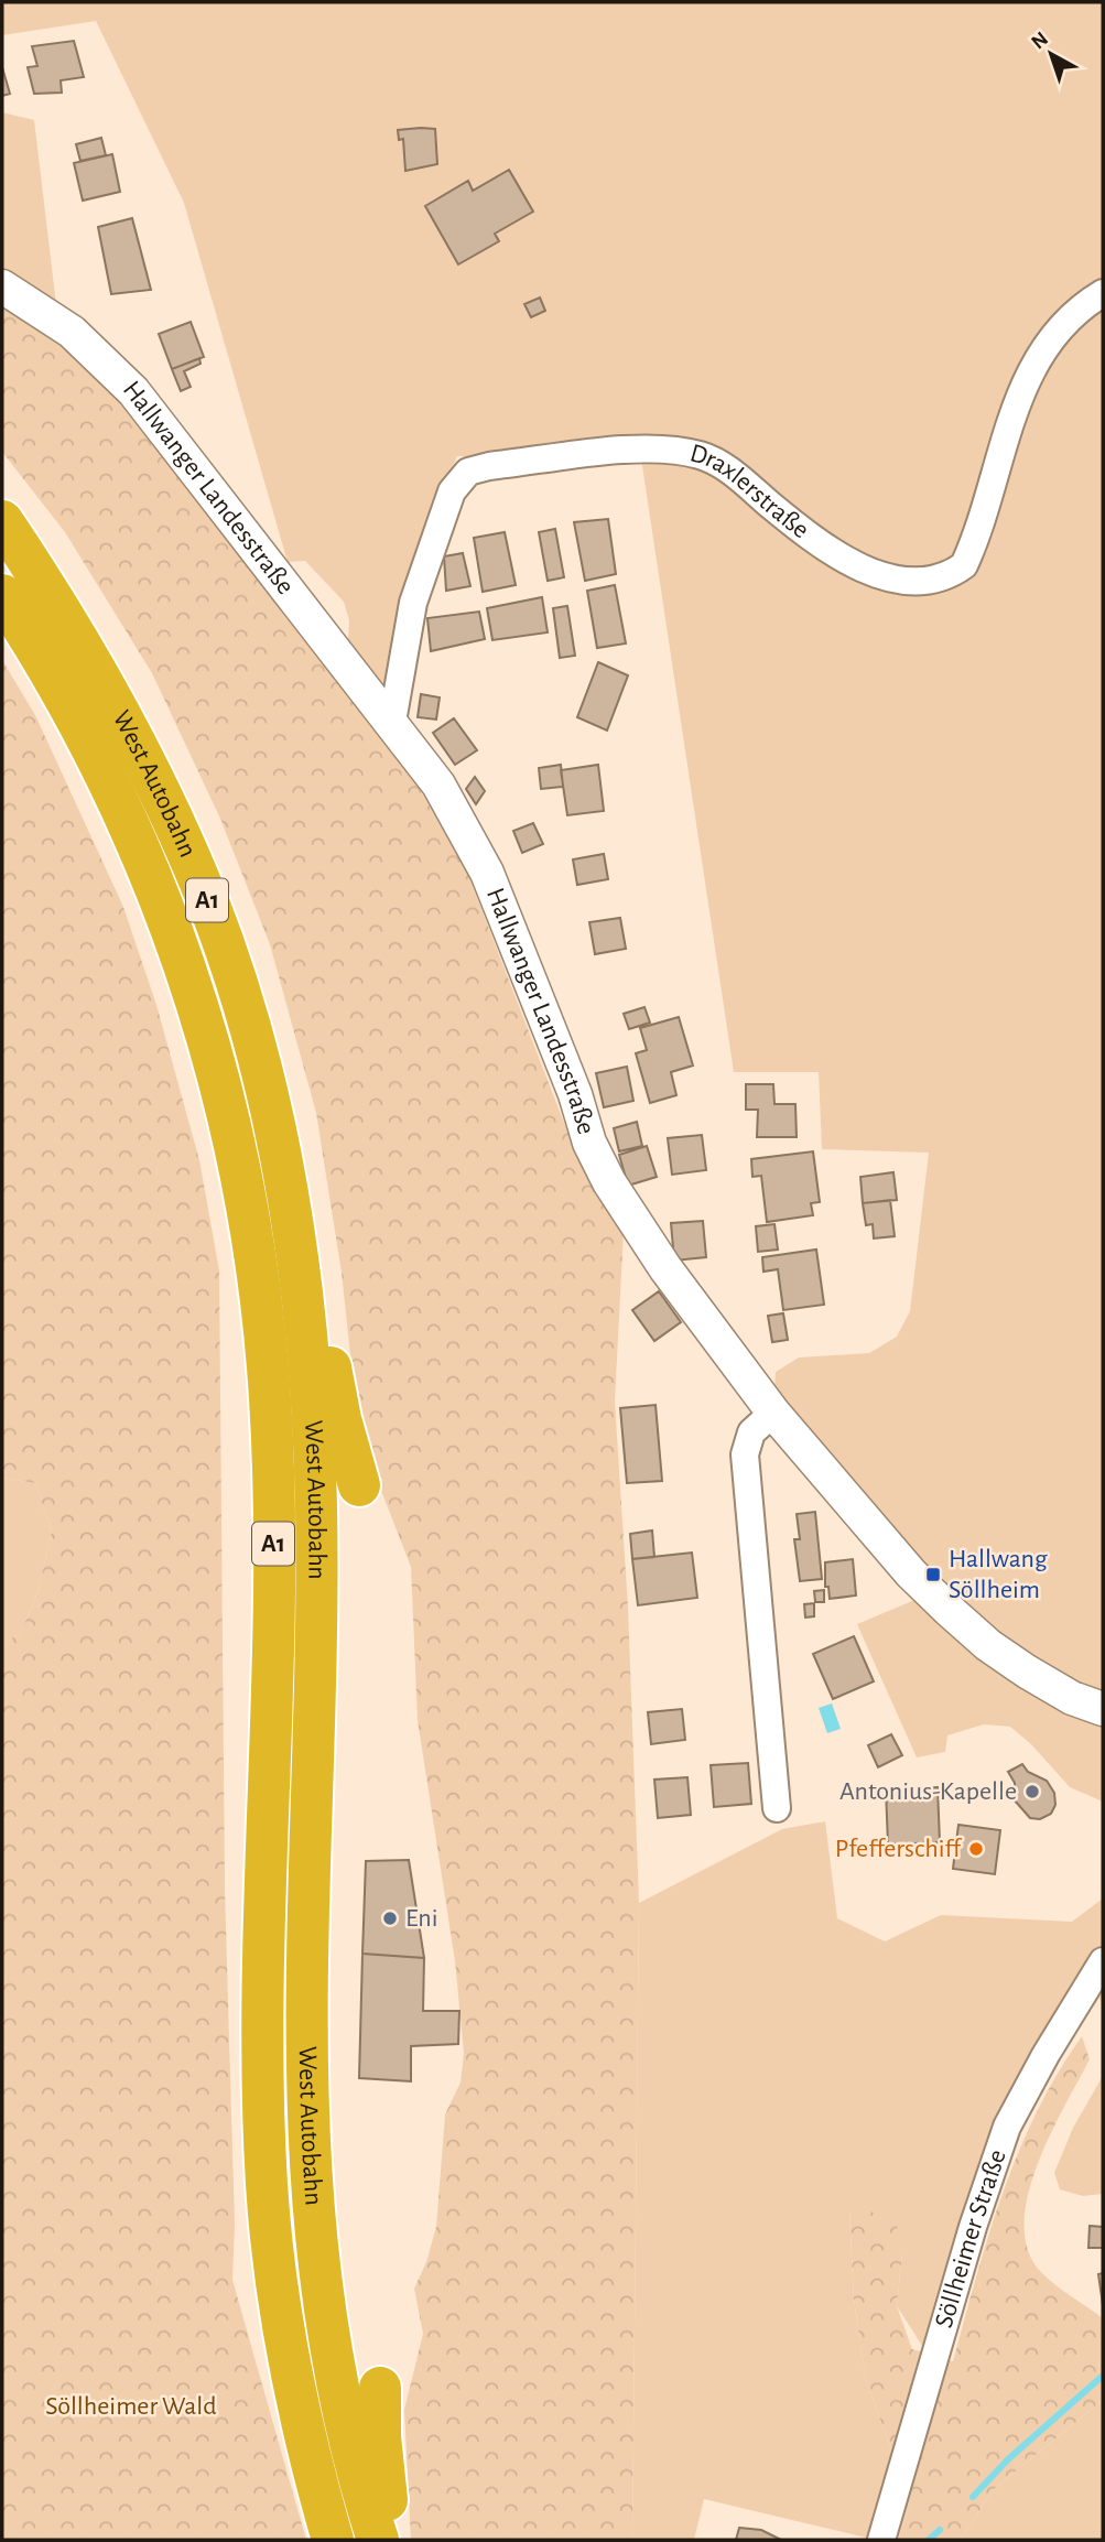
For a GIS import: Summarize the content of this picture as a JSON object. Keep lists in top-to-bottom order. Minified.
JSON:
{"streets":{"highway":["West Autobahn","A1"],"street":["Hallwanger Landesstraße","Draxlerstraße","Söllheimer Straße"]},"crossings":[["Hallwanger Landesstraße","Draxlerstraße"]],"parks":["Söllheimer Wald"],"places":{"transit":["Hallwang Söllheim"],"other":["Antonius-Kapelle","Pfefferschiff","Eni"]},"north":"top left"}
